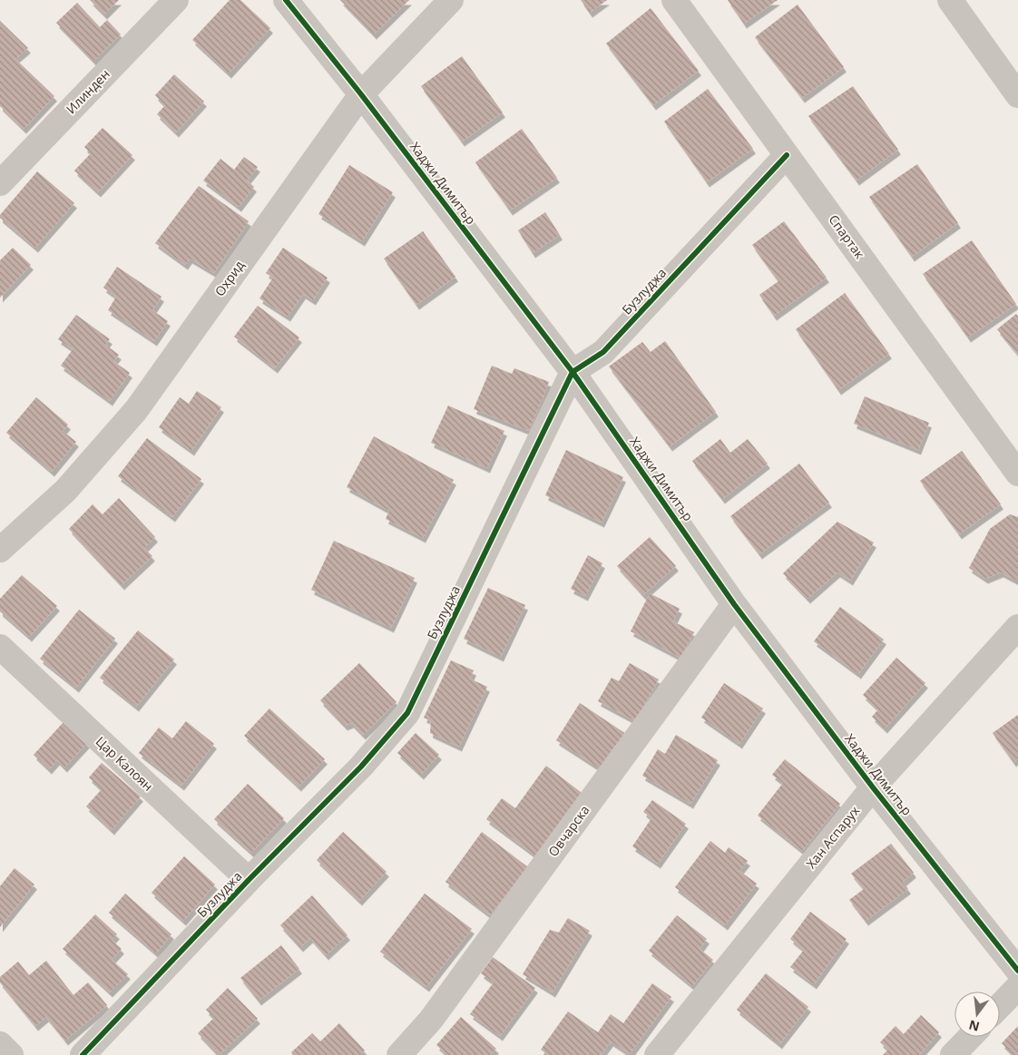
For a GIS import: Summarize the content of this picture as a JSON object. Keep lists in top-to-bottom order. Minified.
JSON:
{"streets":{"street":["Илинден","Хаджи Димитър","Спартак","Охрид","Бузлуджа","Цар Калоян","Овчарска","Хан Аспарух"]},"crossings":[["Хаджи Димитър","Охрид"],["Хаджи Димитър","Бузлуджа"],["Хаджи Димитър","Овчарска"],["Хаджи Димитър","Хан Аспарух"],["Спартак","Бузлуджа"],["Бузлуджа","Цар Калоян"]],"north":"bottom"}
